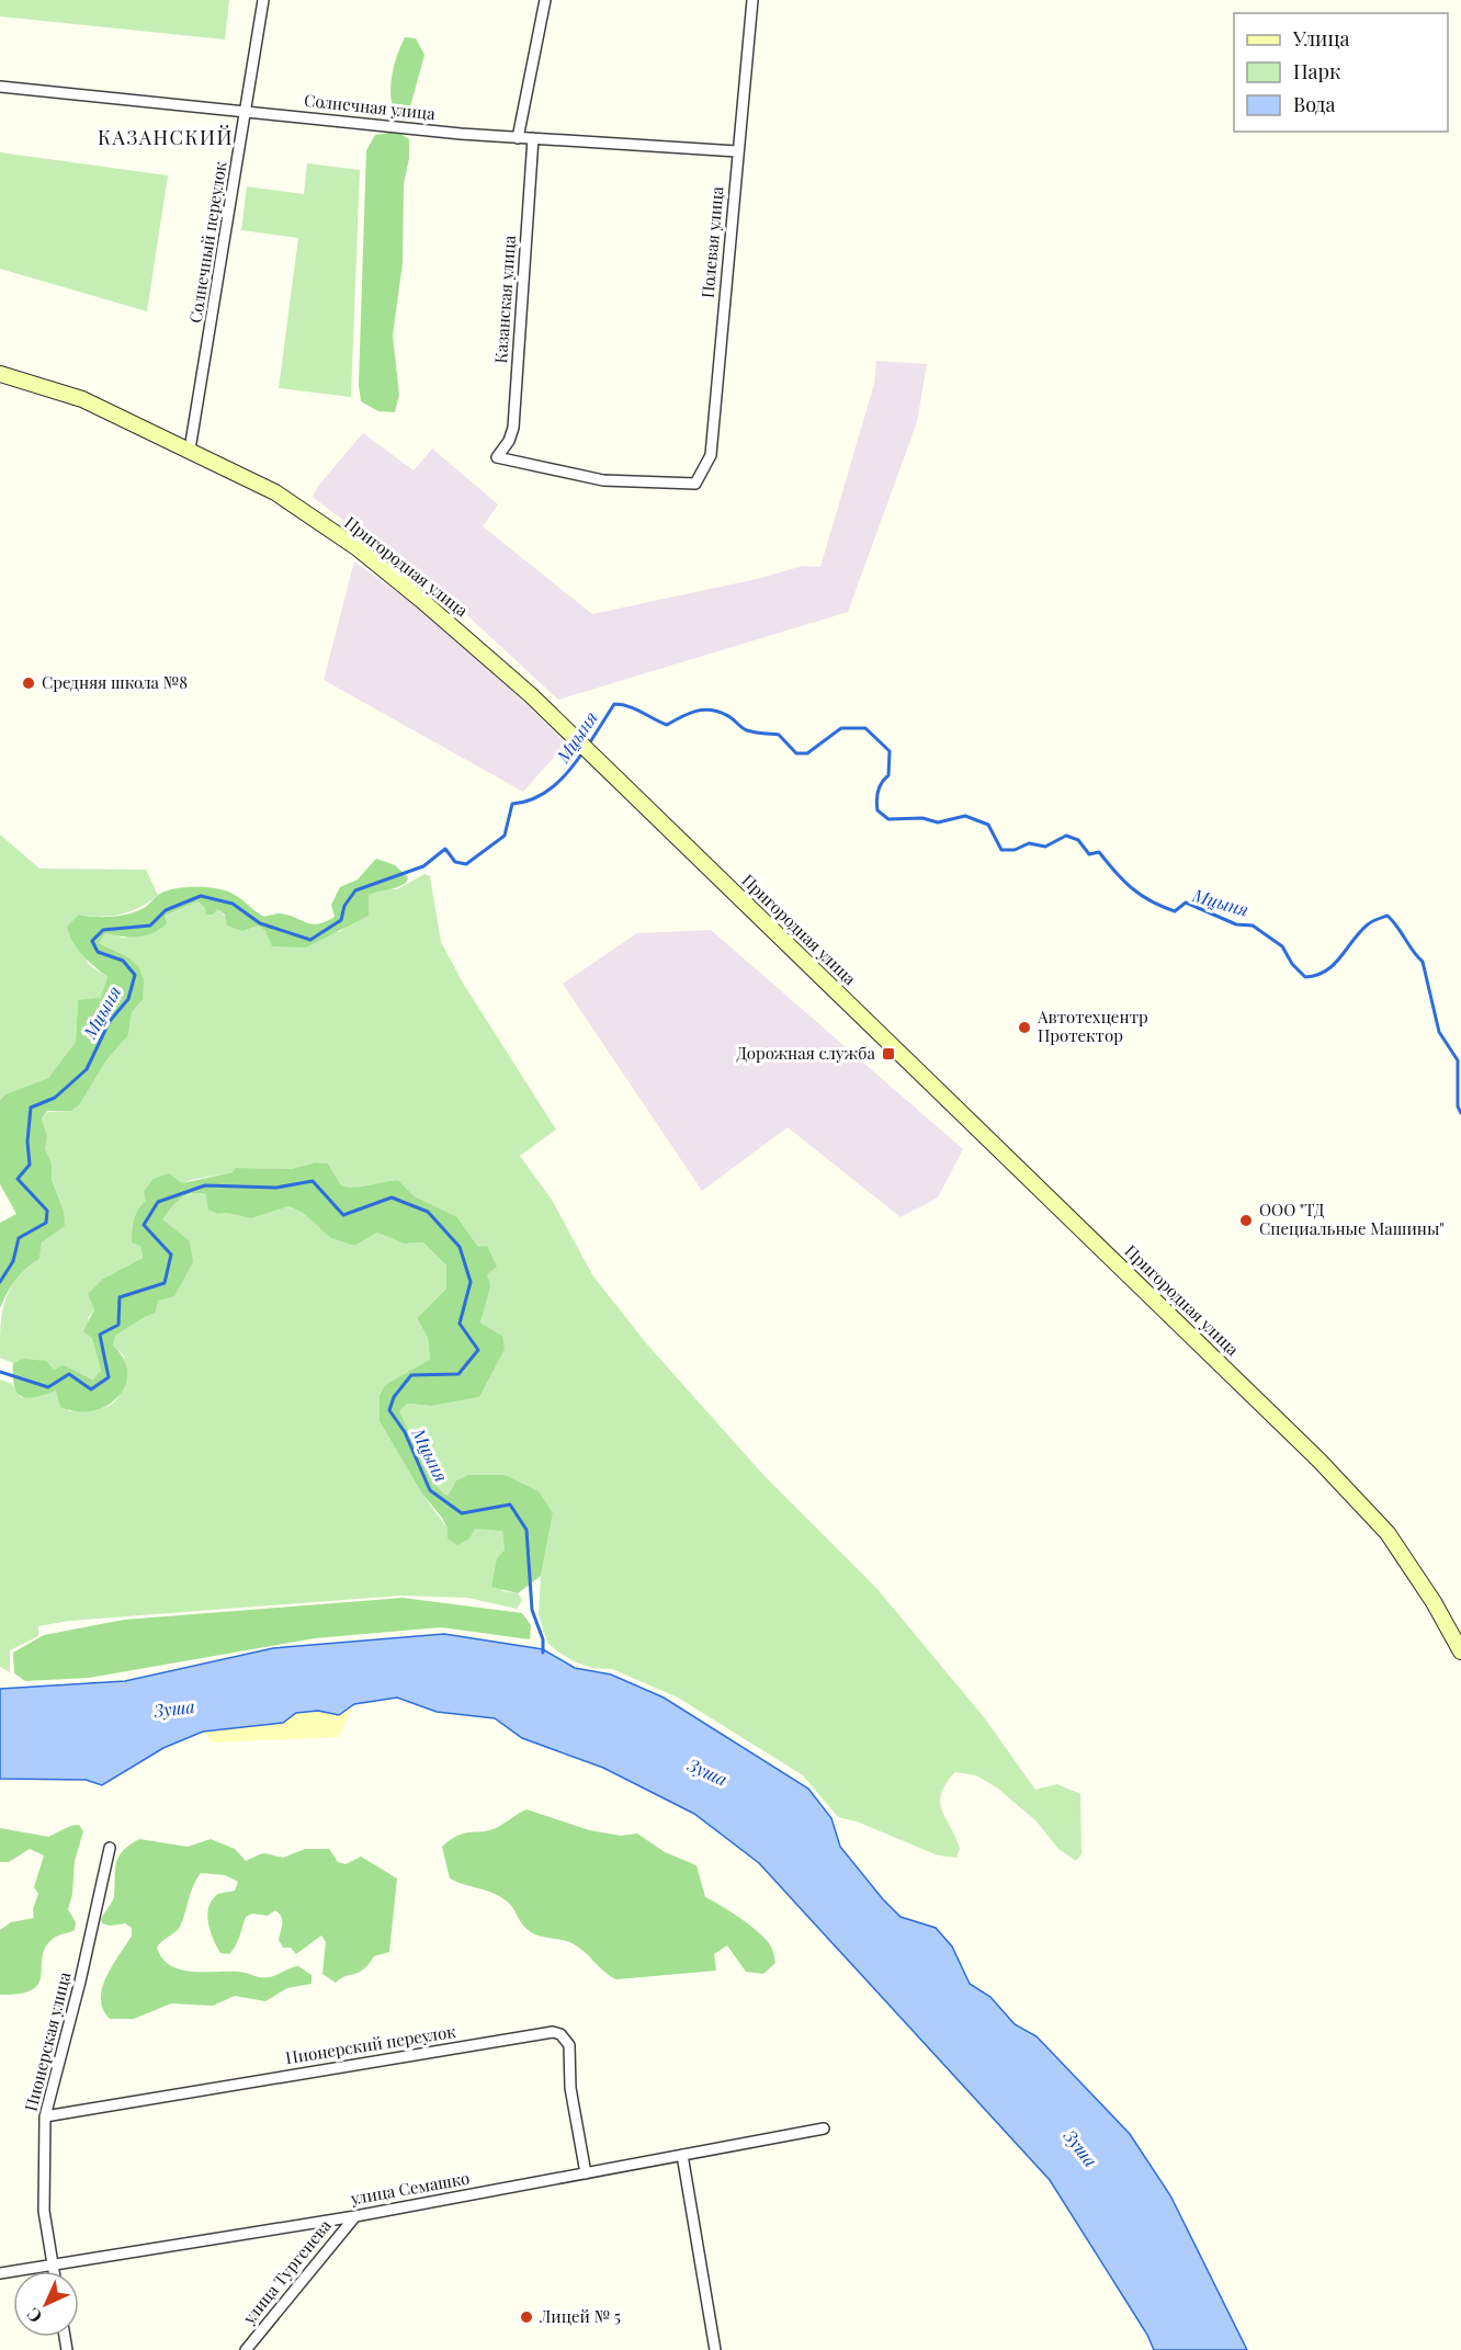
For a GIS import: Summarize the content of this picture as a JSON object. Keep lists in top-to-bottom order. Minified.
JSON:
{"streets":{"street":["Солнечная улица","Солнечный переулок","Полевая улица","Казанская улица","Пригородная улица","Пионерская улица","Пионерский переулок","улица Семашко","улица Тургенева"]},"crossings":[["Солнечная улица","Солнечный переулок"],["Солнечная улица","Полевая улица"],["Солнечная улица","Казанская улица"],["Солнечный переулок","Пригородная улица"],["Полевая улица","Казанская улица"],["Пионерская улица","Пионерский переулок"],["Пионерская улица","улица Семашко"],["Пионерский переулок","улица Семашко"],["улица Семашко","улица Тургенева"]],"districts":["КАЗАНСКИЙ"],"water":["Мцыня","Зуша"],"places":{"other":["Средняя школа №8","Автотехцентр Протектор","ООО \"ТД Специальные Машины\"","Лицей № 5"],"transit":["Дорожная служба"]},"legend":["Улица","Парк","Вода"],"north":"bottom left"}
